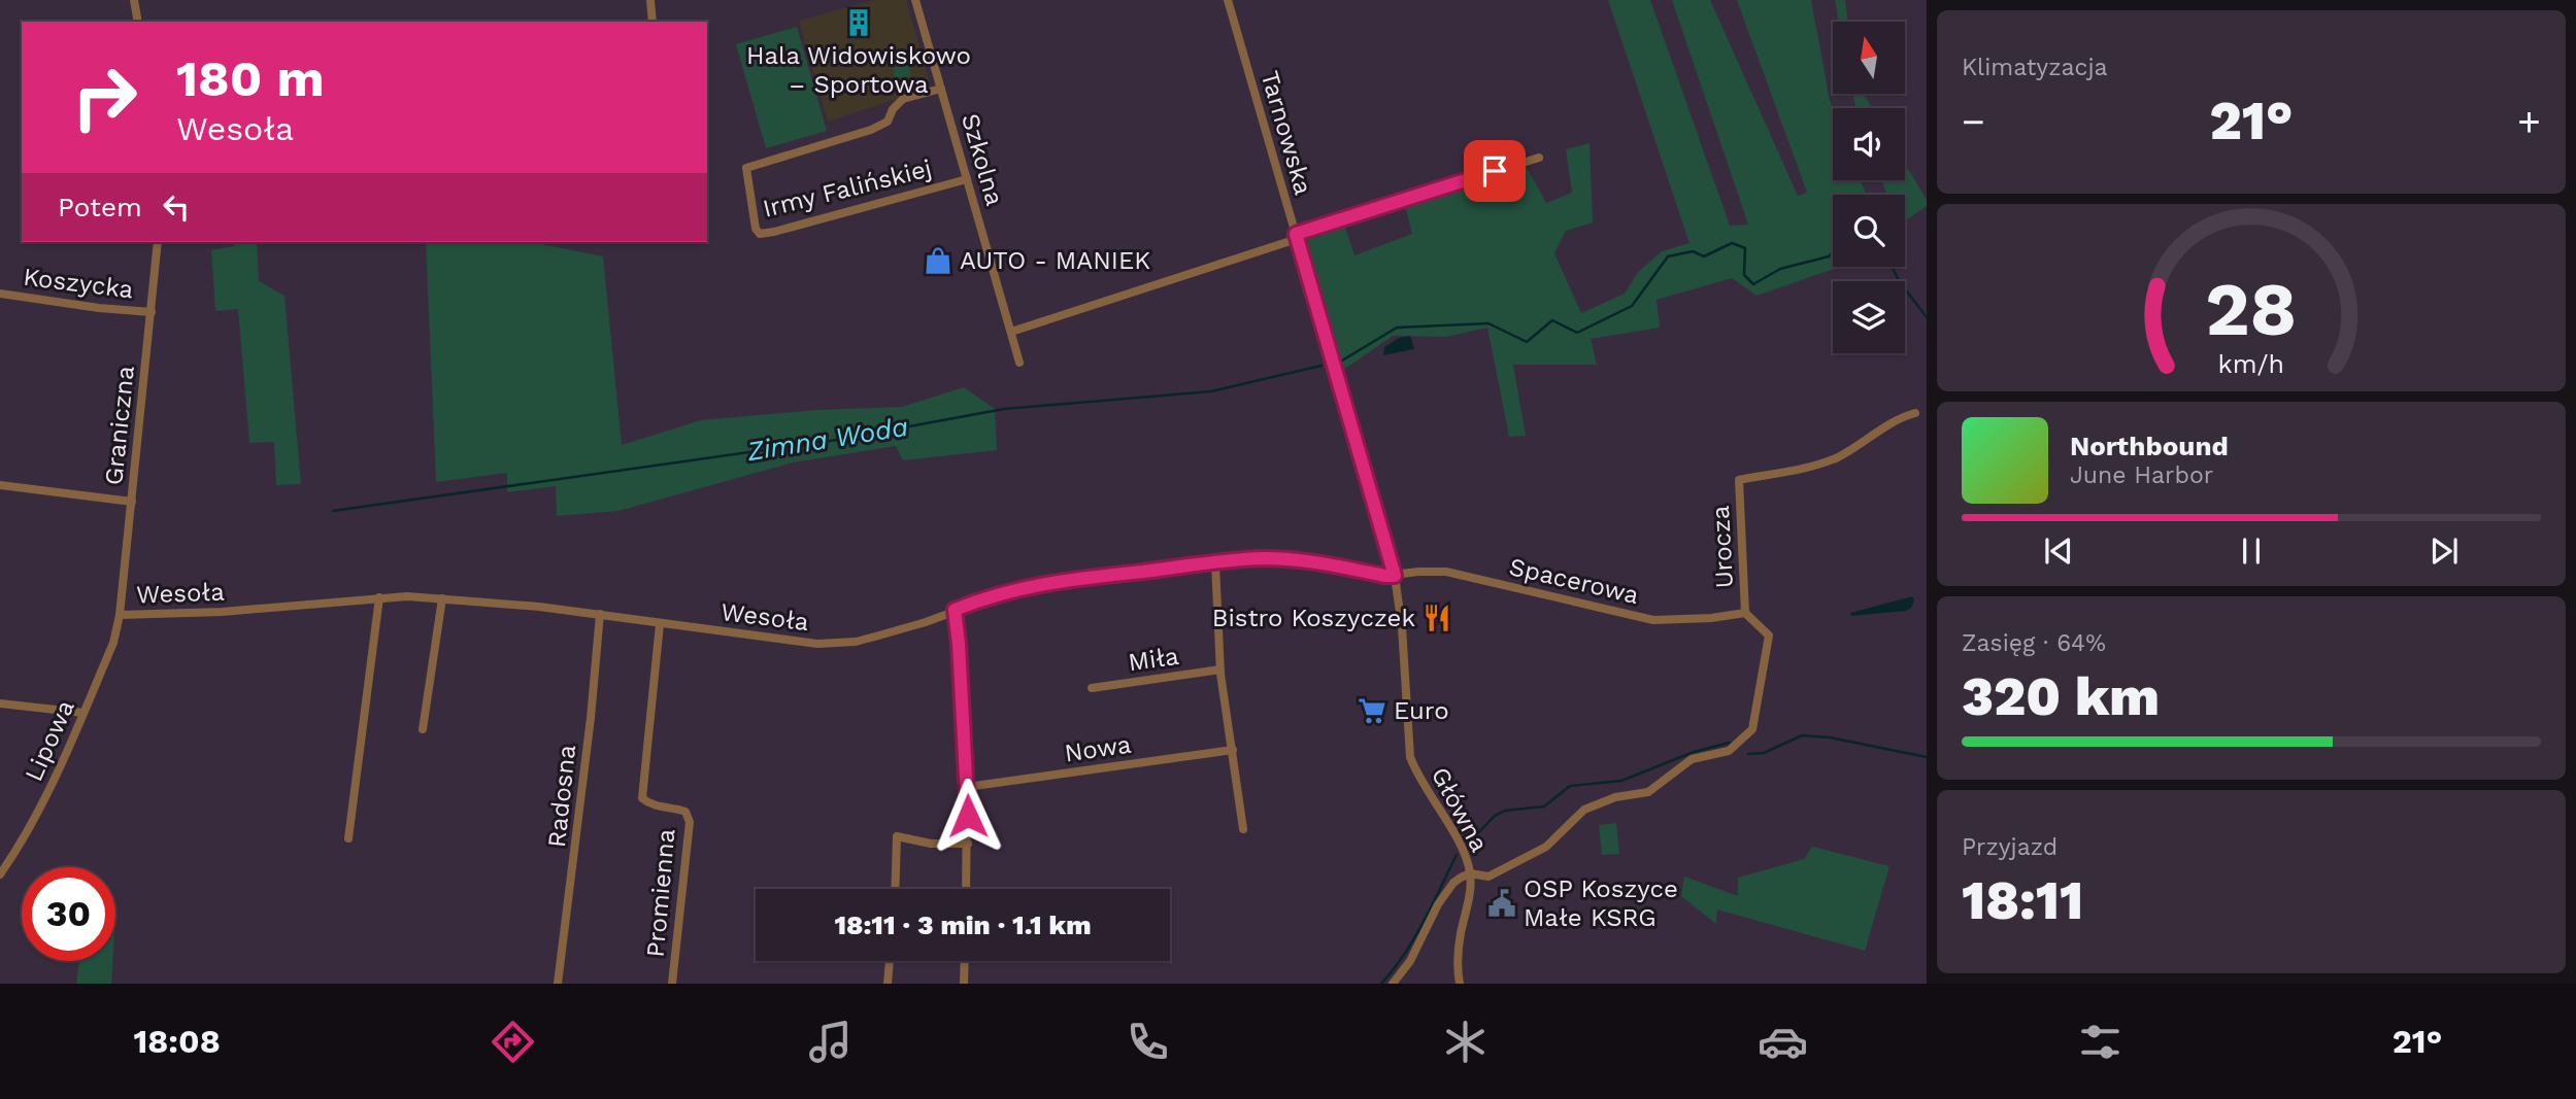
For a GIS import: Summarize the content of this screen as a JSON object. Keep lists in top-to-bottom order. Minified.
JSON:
{"streets":{"street":["Tarnowska","Szkolna","Irmy Falińskiej","Koszycka","Graniczna","Urocza","Spacerowa","Wesoła","Miła","Lipowa","Nowa","Radosna","Główna","Promienna"]},"crossings":[["Tarnowska","Główna"],["Szkolna","Irmy Falińskiej"],["Koszycka","Graniczna"],["Graniczna","Wesoła"],["Graniczna","Lipowa"],["Urocza","Spacerowa"],["Spacerowa","Wesoła"],["Spacerowa","Główna"],["Wesoła","Lipowa"],["Wesoła","Radosna"],["Wesoła","Główna"],["Wesoła","Promienna"]],"water":["Zimna Woda"],"places":{"building":["Hala Widowiskowo – Sportowa"],"shop":["AUTO - MANIEK"],"restaurant":["Bistro Koszyczek"],"supermarket":["Euro"],"public building":["OSP Koszyce Małe KSRG"]},"north":"top","page":{"tile":["Klimatyzacja",["Zasięg · 64%","320 km"],["Przyjazd","18:11"]],"turn":["180 m","Wesoła"],"heat":["−","21°","+"],"then":"Potem","song":["Northbound","June Harbor"],"limit":"30","trip":"18:11 · 3 min · 1.1 km","tabs":["18:08","21°"],"gauge":["28","km/h"]}}
